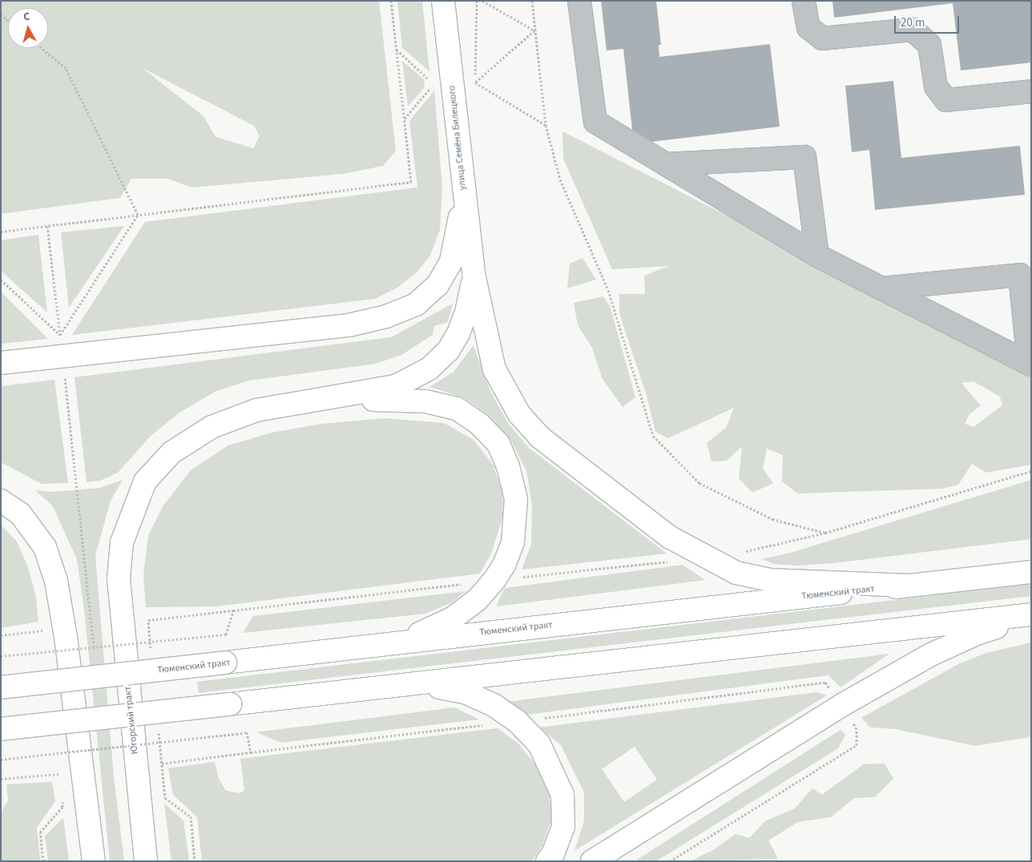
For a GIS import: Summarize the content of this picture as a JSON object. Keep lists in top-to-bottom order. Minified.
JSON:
{"streets":{"main road":["улица Семёна Билецкого","Тюменский тракт","Югорский тракт"]},"scale_bar":"20 m","north":"top"}
